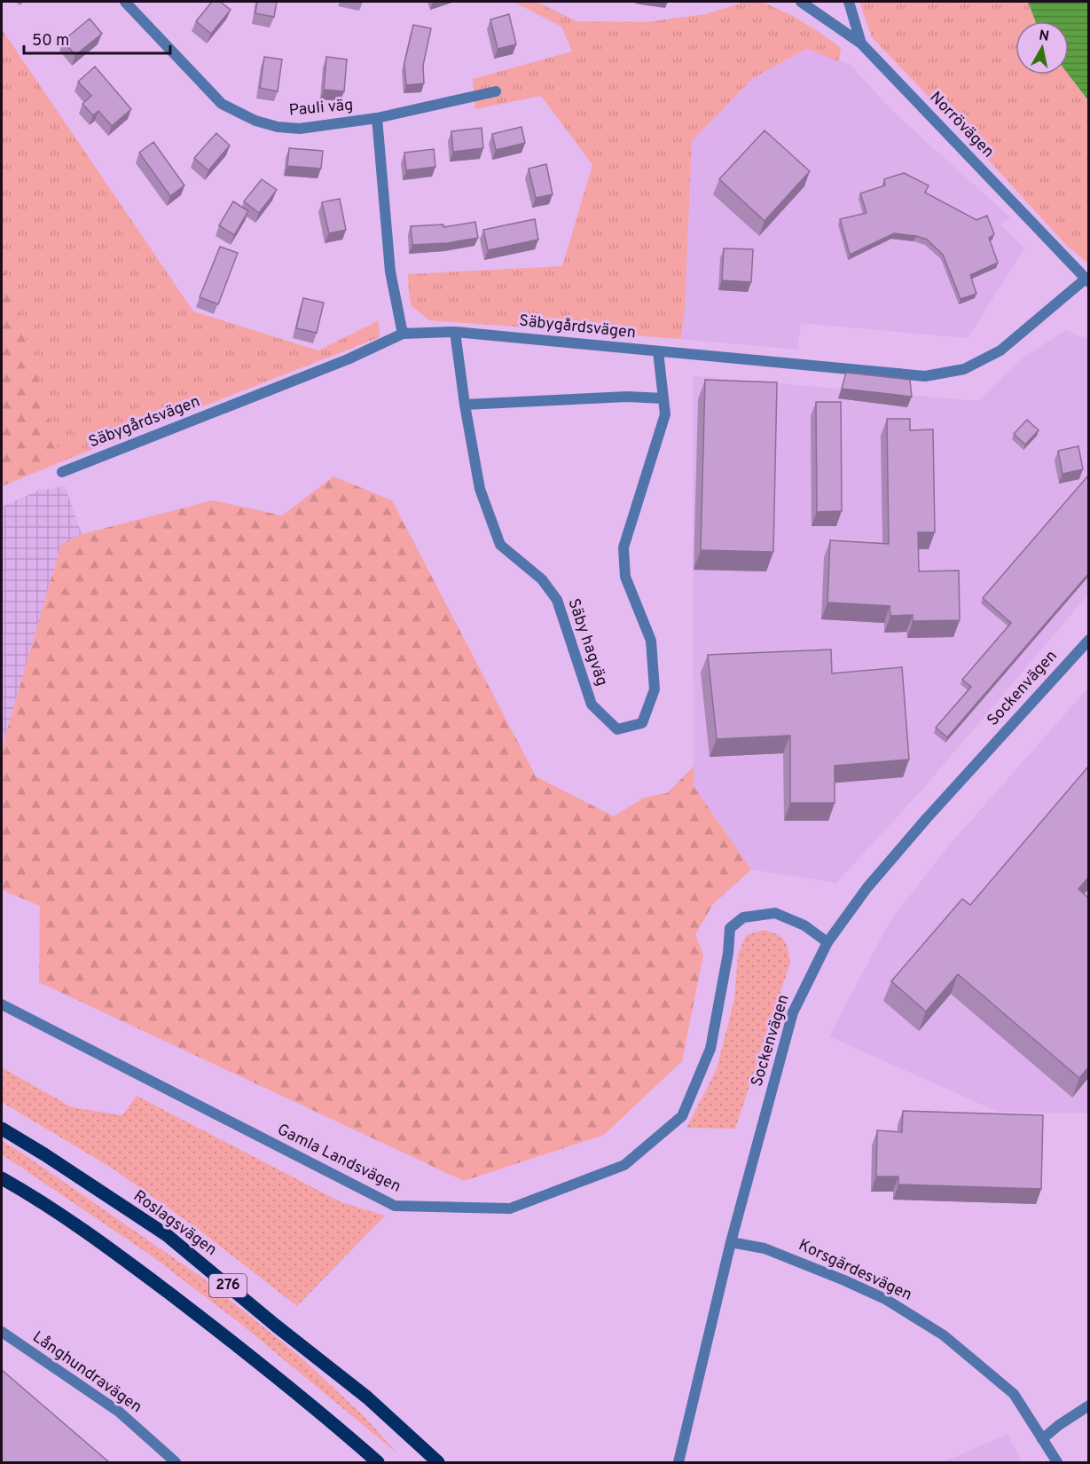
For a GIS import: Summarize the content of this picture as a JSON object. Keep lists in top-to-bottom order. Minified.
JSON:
{"streets":{"main road":["Roslagsvägen","276"],"street":["Pauli väg","Norrövägen","Säbygårdsvägen","Säby hagväg","Sockenvägen","Gamla Landsvägen","Korsgärdesvägen","Långhundravägen"]},"crossings":[["Pauli väg","Säbygårdsvägen"],["Norrövägen","Säbygårdsvägen"],["Säbygårdsvägen","Säby hagväg"],["Sockenvägen","Gamla Landsvägen"],["Sockenvägen","Korsgärdesvägen"]],"scale_bar":"50 m","north":"top"}
